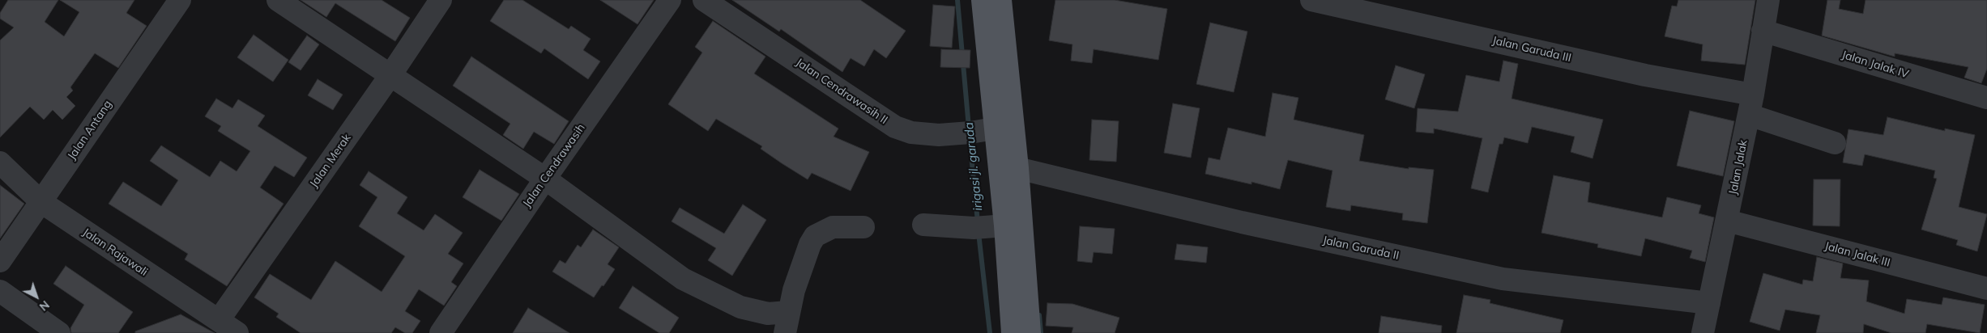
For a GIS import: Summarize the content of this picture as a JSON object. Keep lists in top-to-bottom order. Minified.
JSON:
{"streets":{"street":["Jalan Garuda III","Jalan Jalak IV","Jalan Cendrawasih II","Jalan Antang","Jalan Merak","Jalan Cendrawasih","Jalan Jalak","Jalan Garuda II","Jalan Rajawali","Jalan Jalak III"]},"crossings":[["Jalan Garuda III","Jalan Jalak"],["Jalan Jalak IV","Jalan Jalak"],["Jalan Antang","Jalan Rajawali"],["Jalan Merak","Jalan Rajawali"],["Jalan Jalak","Jalan Garuda II"],["Jalan Jalak","Jalan Jalak III"]],"water":["irigasi jl. garuda"],"north":"bottom right"}
